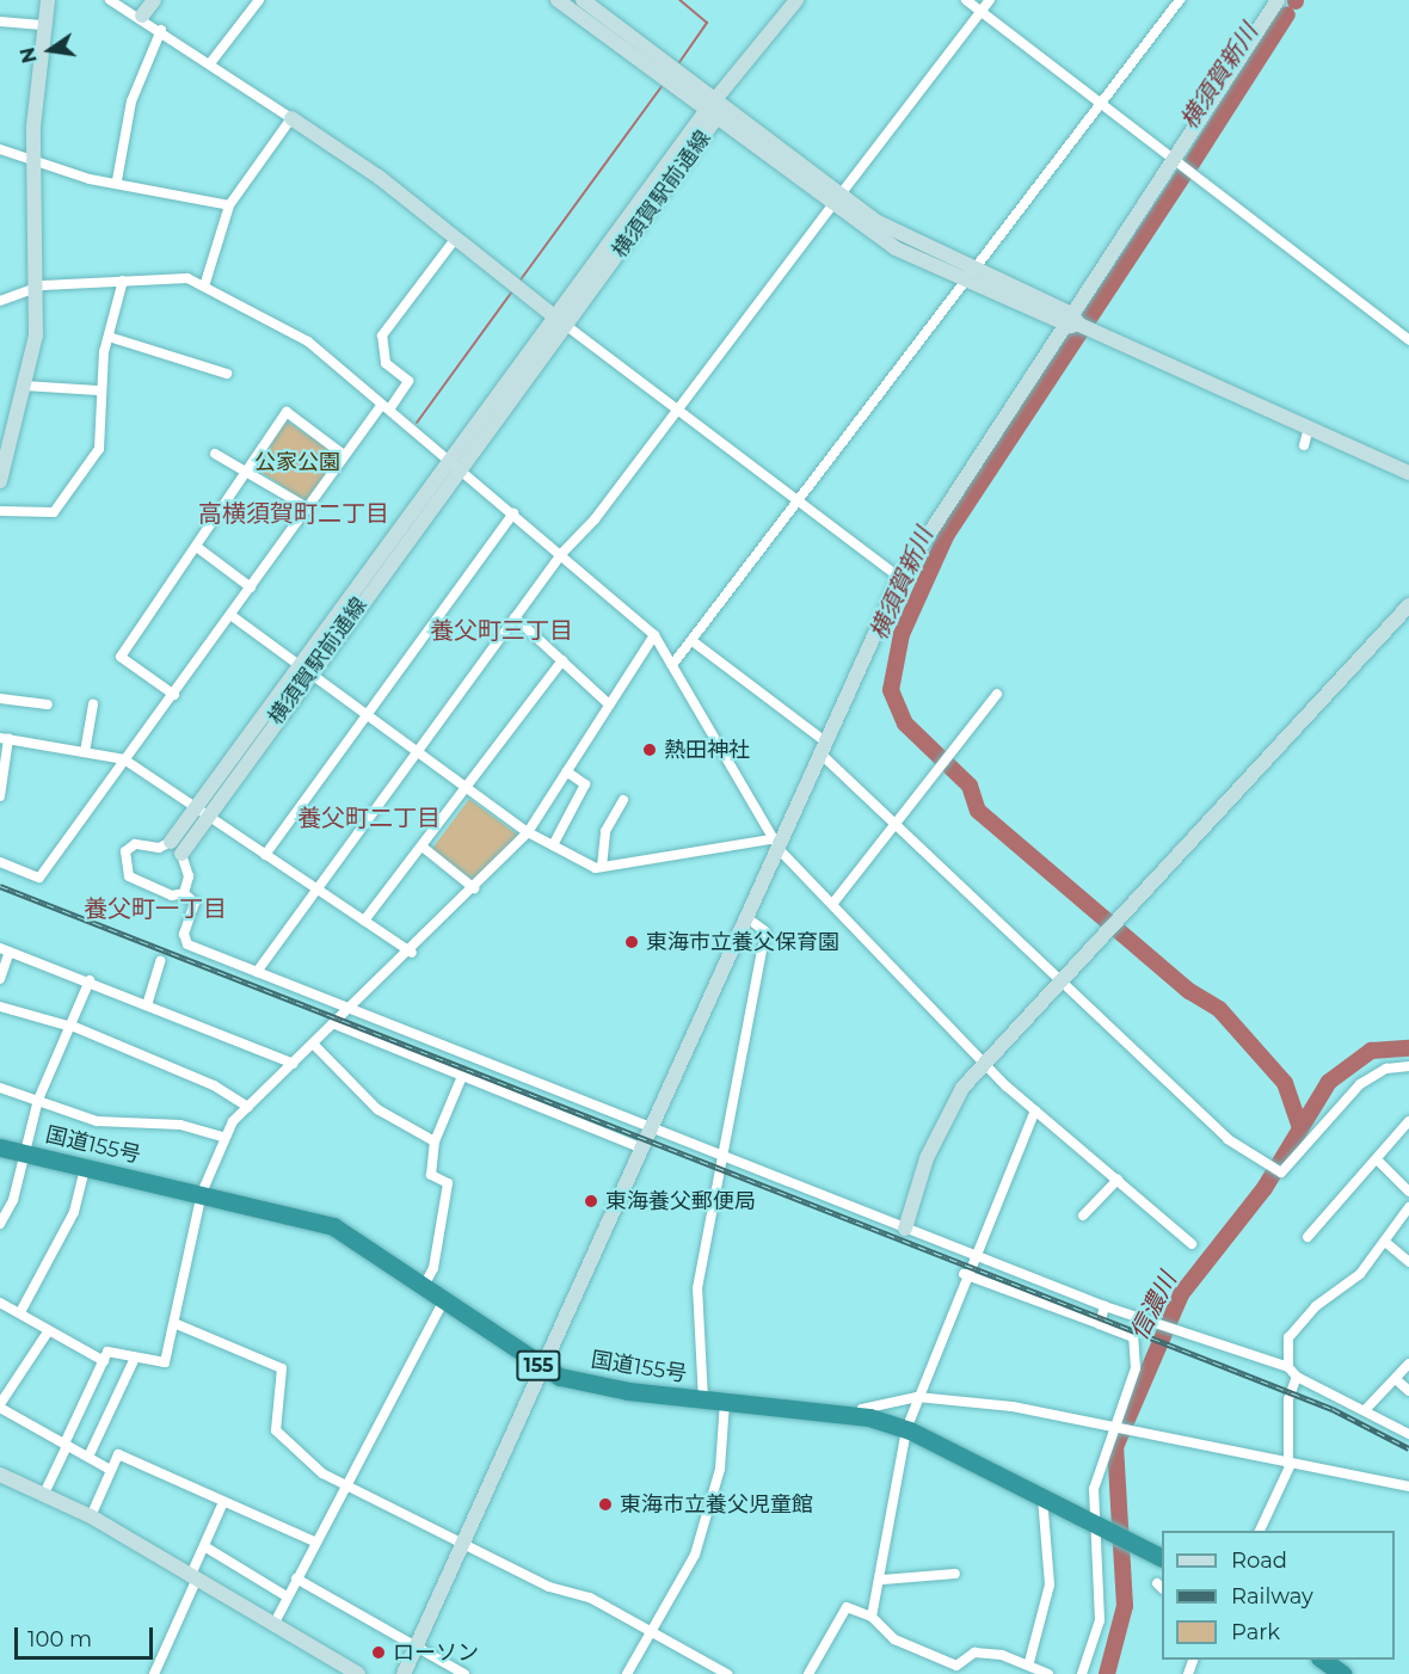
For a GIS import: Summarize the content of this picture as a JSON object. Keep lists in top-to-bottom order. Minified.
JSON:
{"streets":{"highway":["国道155号","155"],"street":["横須賀駅前通線"]},"districts":["高横須賀町二丁目","養父町三丁目","養父町二丁目","養父町一丁目"],"water":["横須賀新川","信濃川"],"parks":["公家公園"],"places":["熱田神社","東海市立養父保育園","東海養父郵便局","東海市立養父児童館","ローソン"],"legend":["Road","Railway","Park"],"scale_bar":"100 m","north":"left"}
